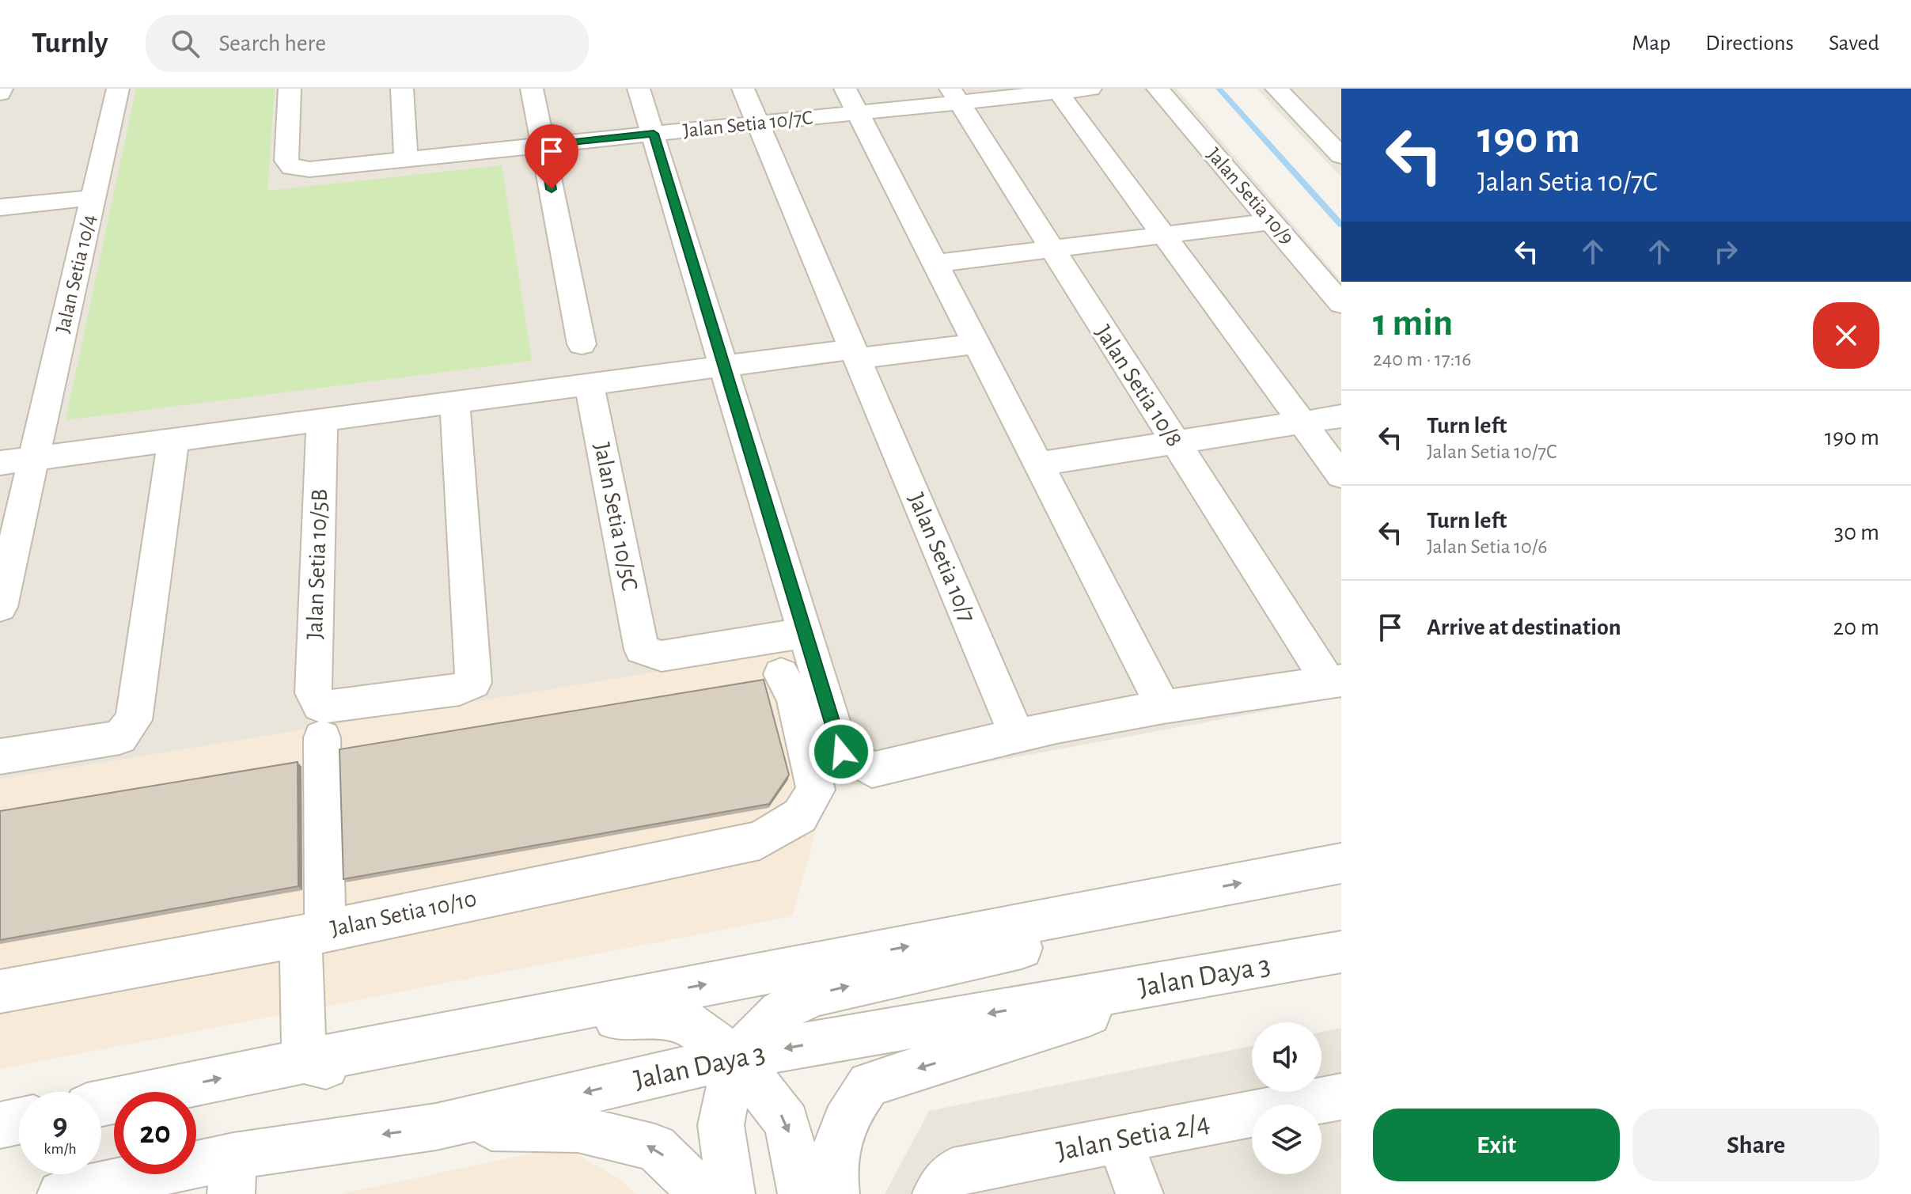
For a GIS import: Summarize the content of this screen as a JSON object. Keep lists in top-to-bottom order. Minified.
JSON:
{"streets":{"street":["Jalan Setia 10/7C","Jalan Setia 10/9","Jalan Setia 10/4","Jalan Setia 10/8","Jalan Setia 10/5C","Jalan Setia 10/7","Jalan Setia 10/5B","Jalan Setia 10/10","Jalan Daya 3","Jalan Setia 2/4"]},"crossings":[["Jalan Setia 10/7C","Jalan Setia 10/8"],["Jalan Setia 10/7C","Jalan Setia 10/7"],["Jalan Setia 10/5B","Jalan Setia 10/10"]],"page":{"header":"Turnly","search":"Search here","nav":["Map","Directions","Saved"],"turn":["190 m","Jalan Setia 10/7C"],"heading":["1 min","240 m · 17:16"],"list":[{"name":"Turn left","note":"Jalan Setia 10/7C","value":"190 m"},{"name":"Turn left","note":"Jalan Setia 10/6","value":"30 m"},{"name":"Arrive at destination","value":"20 m"}],"speed":"9 km/h","limit":"20","buttons":["Exit","Share"]}}
